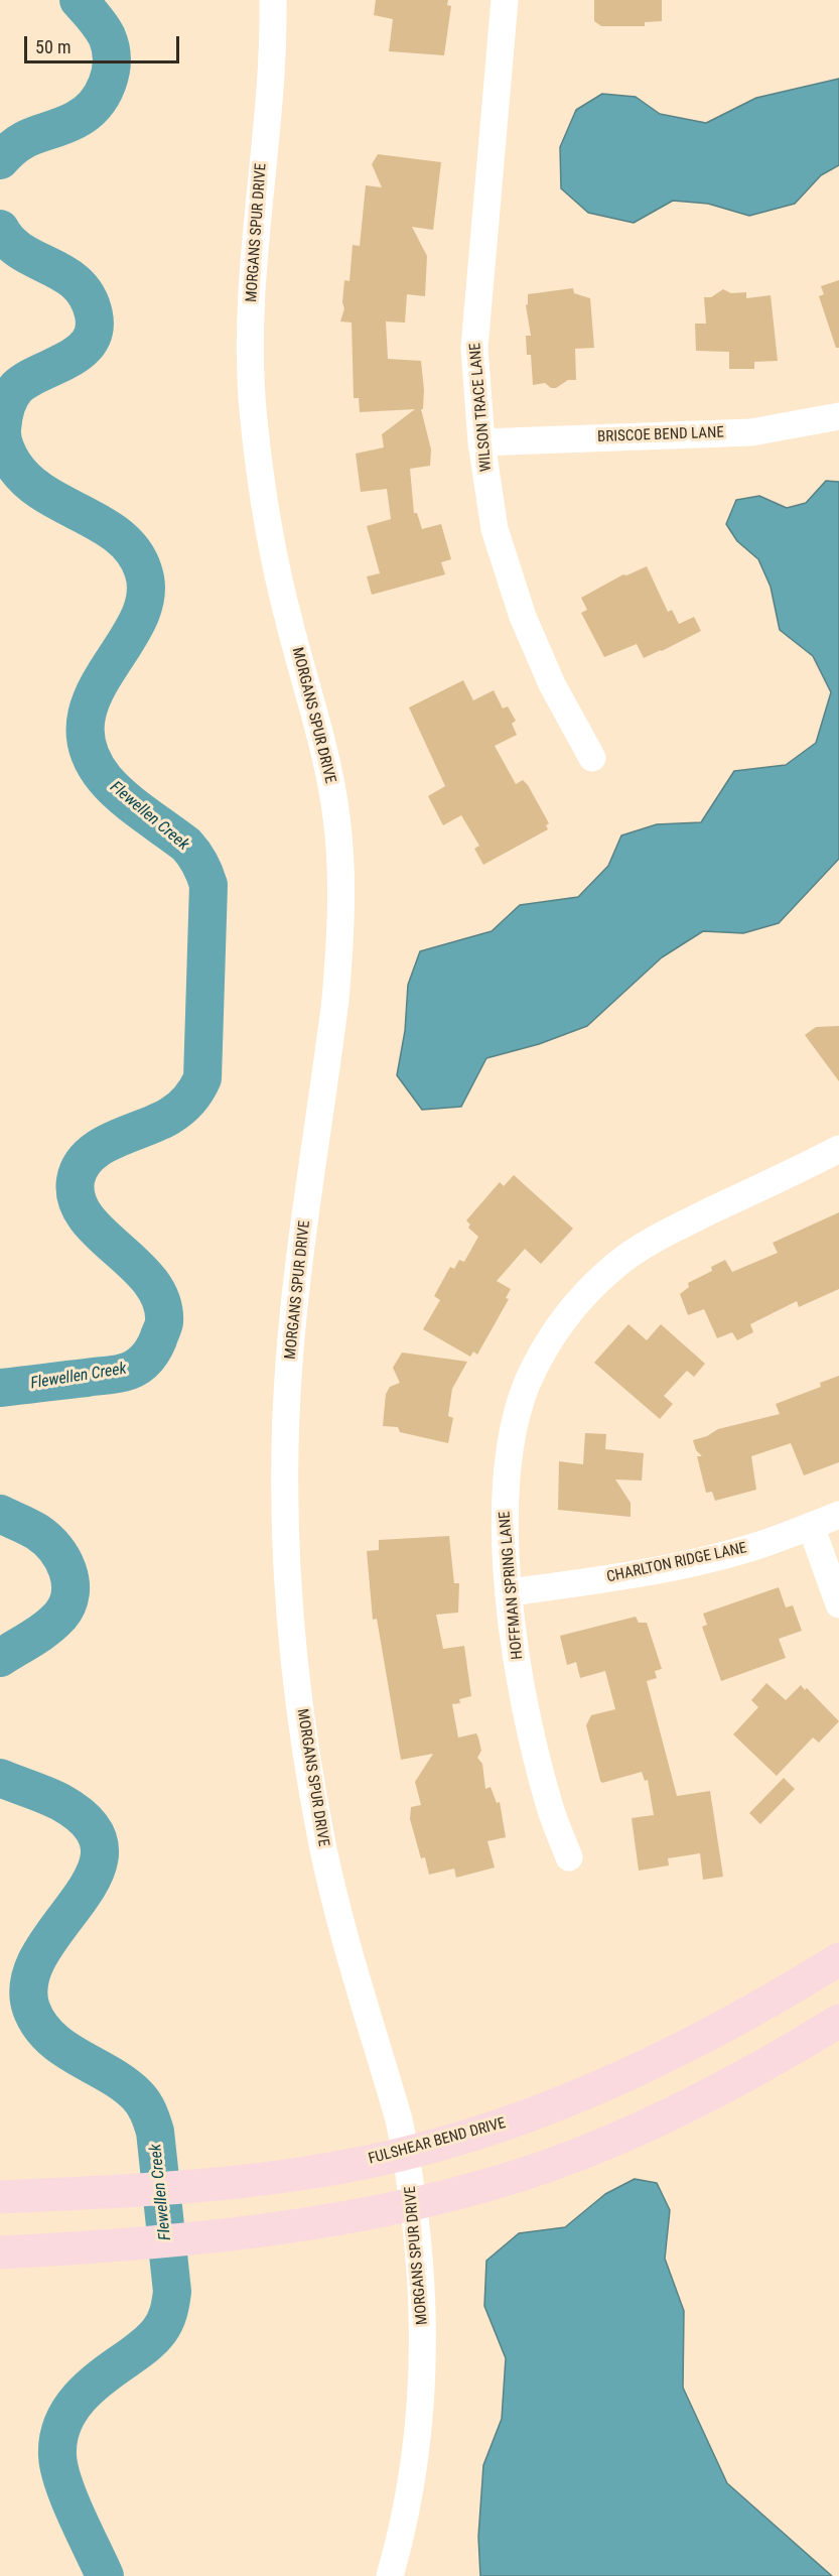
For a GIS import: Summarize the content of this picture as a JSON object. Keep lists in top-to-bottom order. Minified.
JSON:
{"streets":{"main road":["FULSHEAR BEND DRIVE"],"street":["MORGANS SPUR DRIVE","WILSON TRACE LANE","BRISCOE BEND LANE","CHARLTON RIDGE LANE","HOFFMAN SPRING LANE"]},"crossings":[["MORGANS SPUR DRIVE","FULSHEAR BEND DRIVE"],["WILSON TRACE LANE","BRISCOE BEND LANE"],["CHARLTON RIDGE LANE","HOFFMAN SPRING LANE"]],"water":["Flewellen Creek"],"scale_bar":"50 m"}
